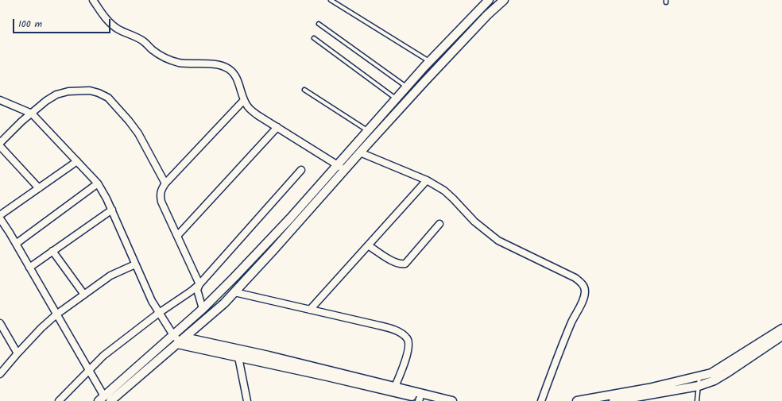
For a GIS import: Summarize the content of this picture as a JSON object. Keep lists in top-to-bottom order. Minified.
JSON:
{"scale_bar":"100 m"}
